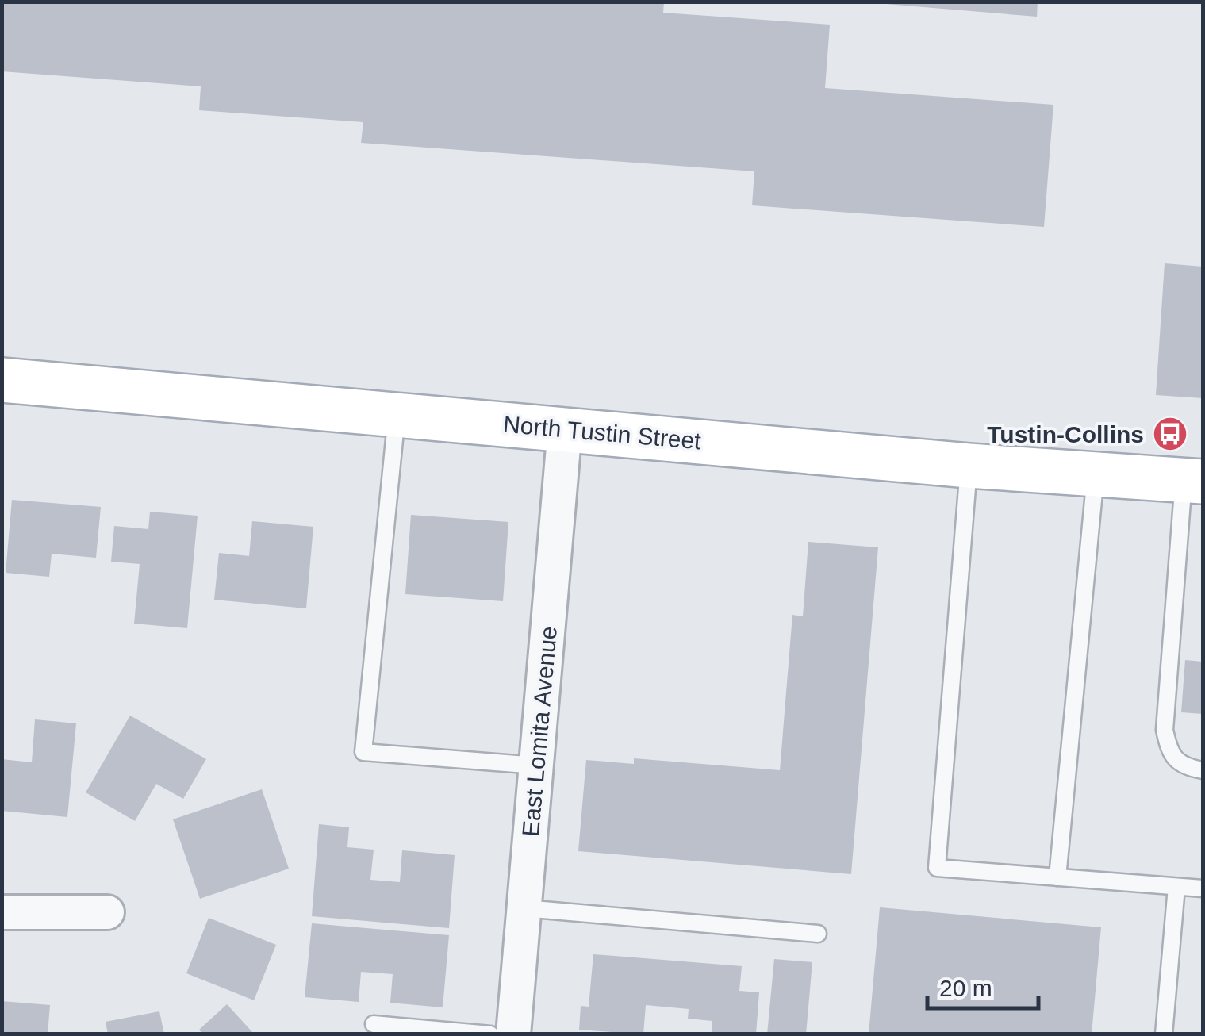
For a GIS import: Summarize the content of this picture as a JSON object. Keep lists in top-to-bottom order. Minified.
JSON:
{"streets":{"main road":["North Tustin Street"],"street":["East Lomita Avenue"]},"crossings":[["North Tustin Street","East Lomita Avenue"]],"places":{"bus stop":["Tustin-Collins"]},"scale_bar":"20 m"}
